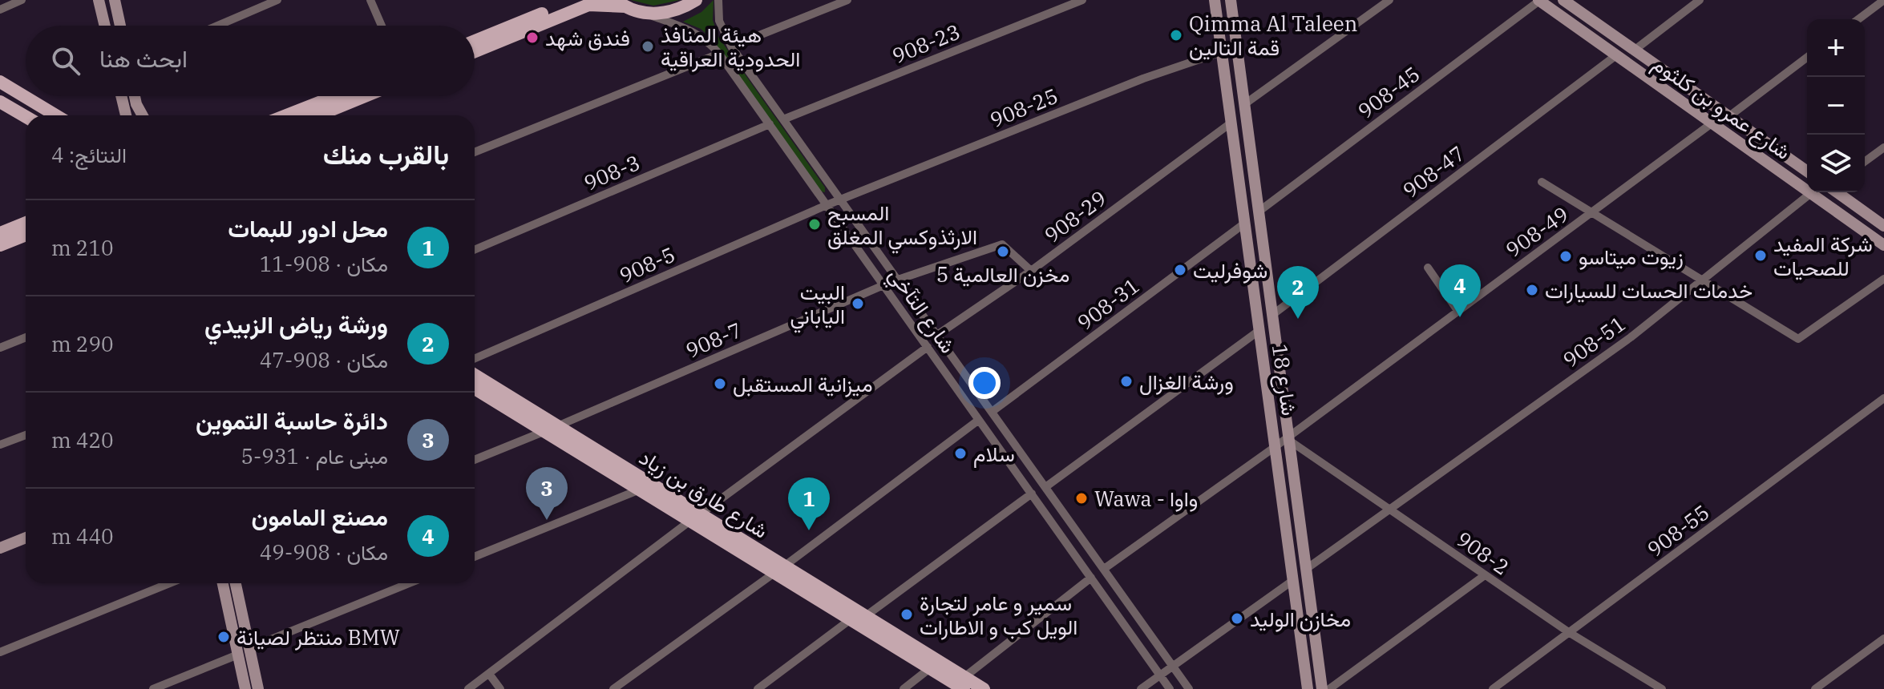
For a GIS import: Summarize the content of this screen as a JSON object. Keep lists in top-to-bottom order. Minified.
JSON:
{"streets":{"main road":["شارع طارق بن زياد"],"street":["908-23","908-45","908-25","شارع عمرو بن كلثوم","908-47","908-3","908-29","908-49","908-5","908-31","شارع التآخي","908-7","908-51","شارع 18","908-55","908-2"]},"crossings":[["908-23","شارع التآخي"],["908-45","شارع عمرو بن كلثوم"],["908-45","شارع 18"],["908-25","908-5"],["908-25","شارع التآخي"],["908-25","شارع 18"],["شارع عمرو بن كلثوم","908-47"],["شارع عمرو بن كلثوم","908-49"],["شارع عمرو بن كلثوم","908-51"],["908-47","شارع 18"],["908-3","شارع التآخي"],["908-29","شارع التآخي"],["908-29","شارع 18"],["908-49","شارع التآخي"],["908-49","شارع 18"],["908-49","908-2"],["908-5","شارع التآخي"],["908-31","شارع التآخي"],["908-31","شارع 18"],["شارع التآخي","908-7"],["908-7","شارع طارق بن زياد"],["908-51","شارع 18"],["908-51","908-2"],["شارع 18","908-2"],["908-55","908-2"]],"places":["Qimma Al Taleen قمة التالين","فندق شهد","هيئة المنافذ الحدودية العراقية","المسبح الارثذوكسي المغلق","مخزن العالمية 5","شركة المفيد للصحيات","زيوت ميتاسو","شوفرليت","خدمات الحسات للسيارات","البيت الياباني","ورشة الغزال","ميزانية المستقبل","سلام","Wawa - واوا","سمير و عامر لتجارة الويل كب و الاطارات","مخازن الوليد","منتظر لصيانة BMW"],"page":{"map_buttons":["+","−"],"search":"ابحث هنا","heading":["بالقرب منك","النتائج: 4"],"list":[{"mark":"1","name":"محل ادور للبمات","note":"مكان · 908-11","value":"210 m"},{"mark":"2","name":"ورشة رياض الزبيدي","note":"مكان · 908-47","value":"290 m"},{"mark":"3","name":"دائرة حاسبة التموين","note":"مبنى عام · 931-5","value":"420 m"},{"mark":"4","name":"مصنع المامون","note":"مكان · 908-49","value":"440 m"}],"pins":["4","2","3","1"]}}
